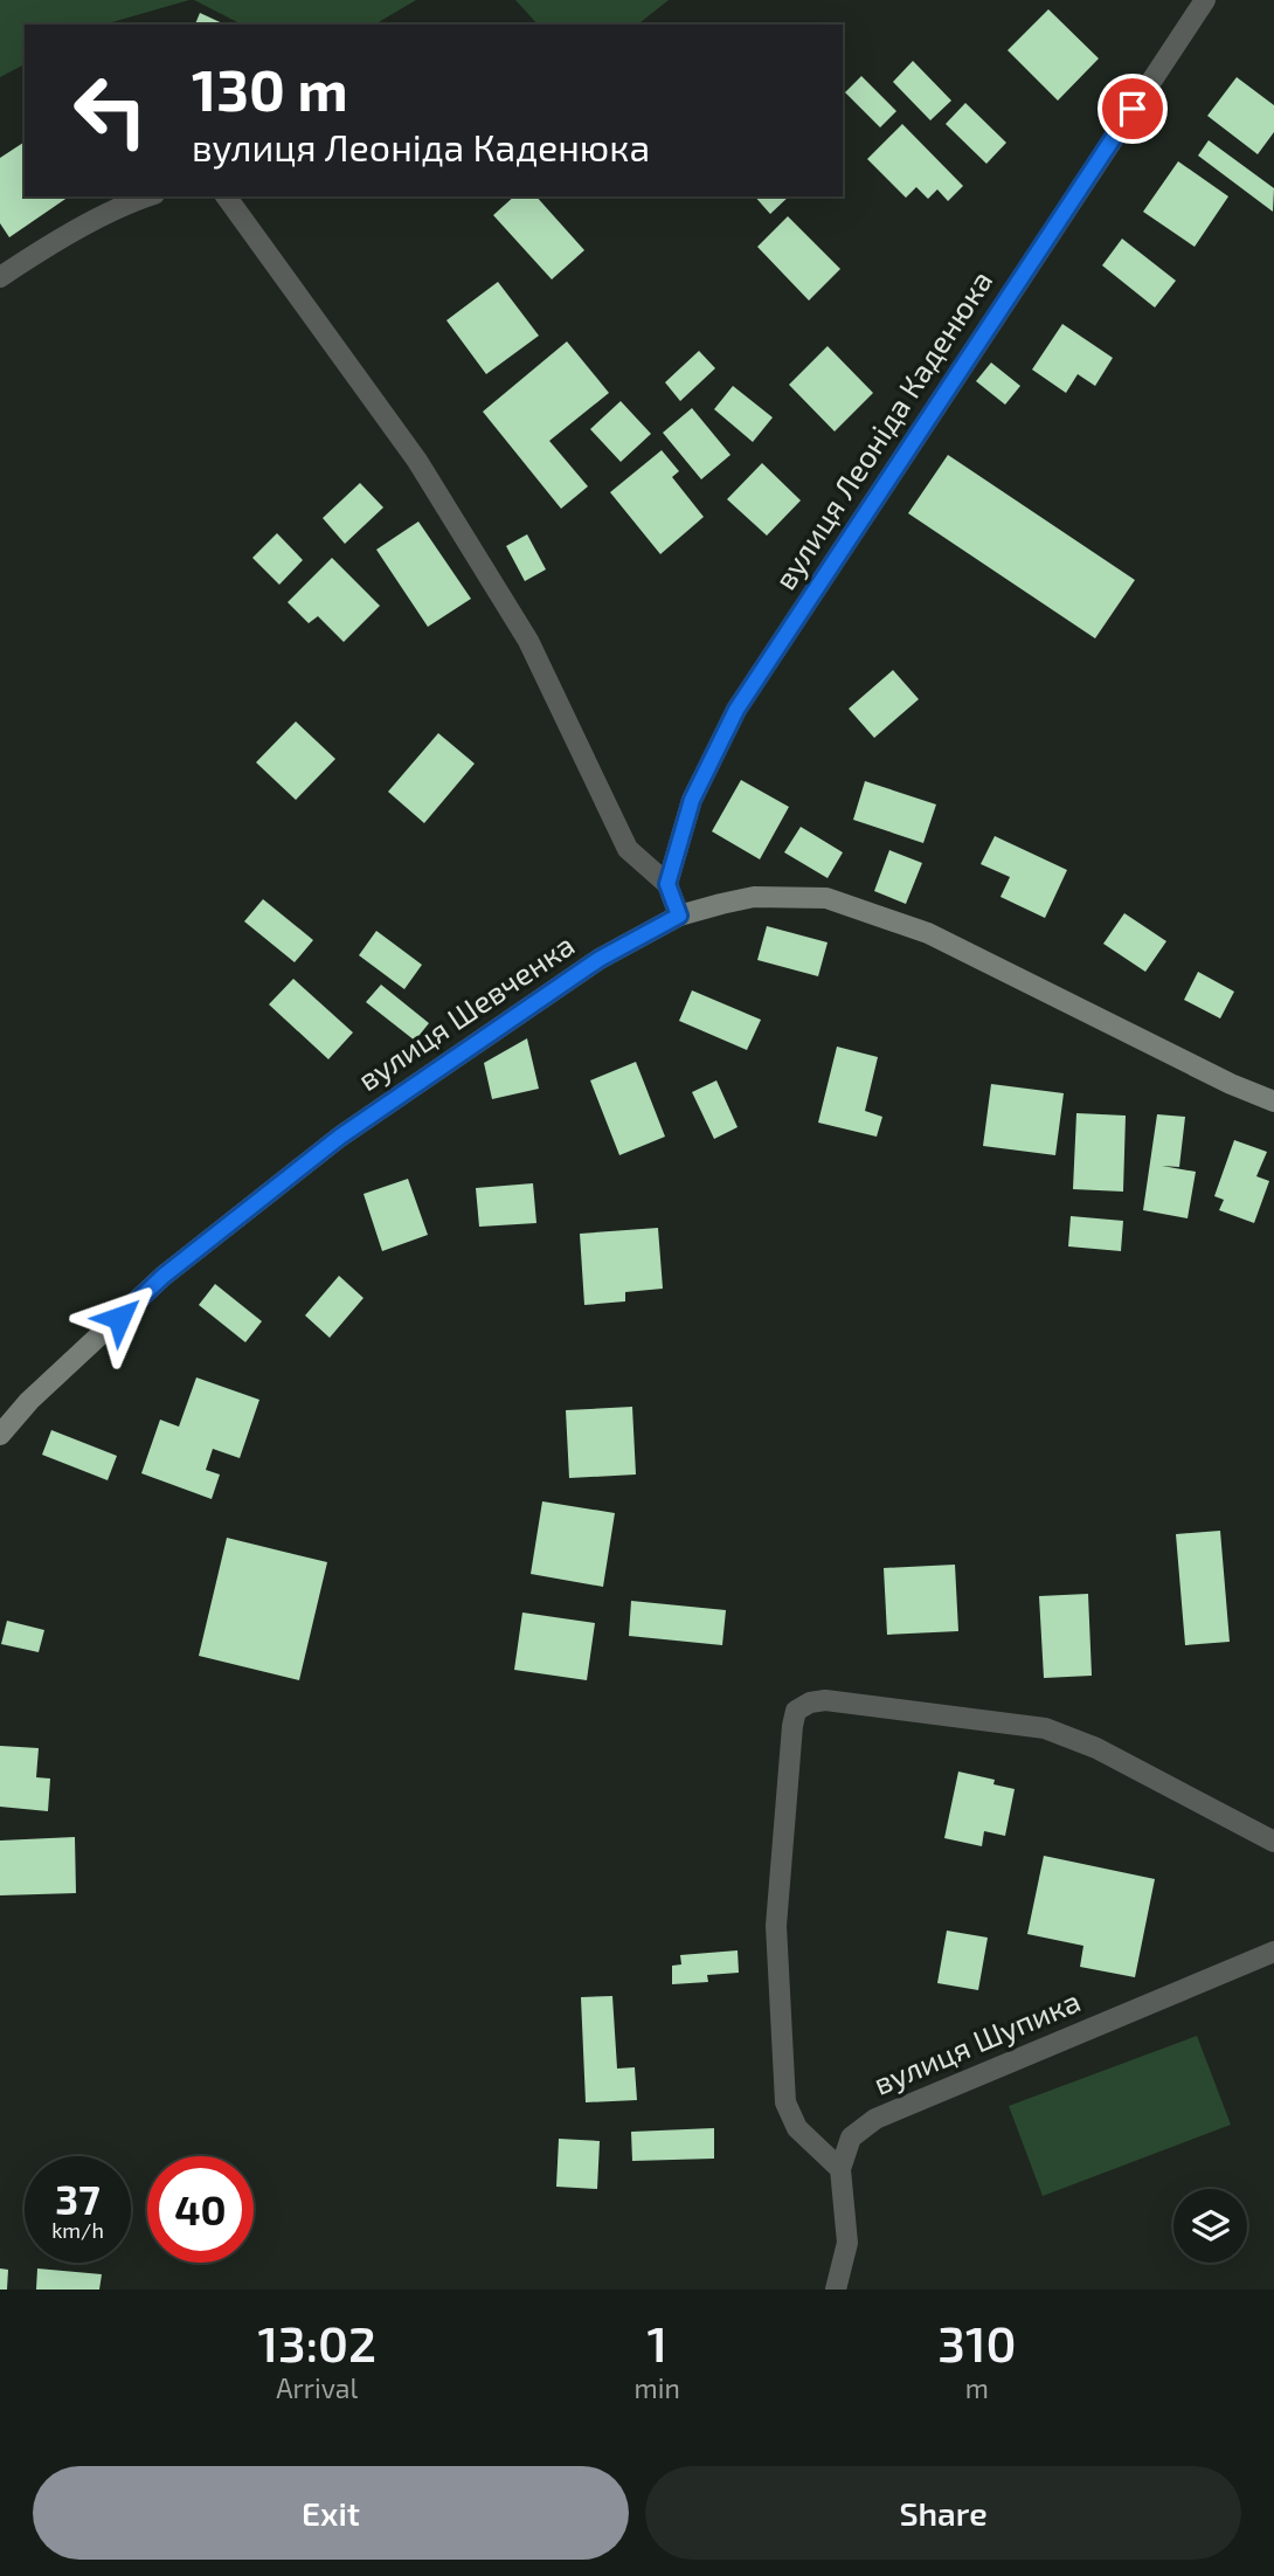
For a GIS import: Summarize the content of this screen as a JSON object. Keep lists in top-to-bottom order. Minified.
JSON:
{"streets":{"street":["вулиця Леоніда Каденюка","вулиця Шевченка","вулиця Шупика"]},"page":{"turn":["130 m","вулиця Леоніда Каденюка"],"speed":"37 km/h","limit":"40","eta":["13:02","Arrival","1","min","310","m"],"buttons":["Exit","Share"]}}
